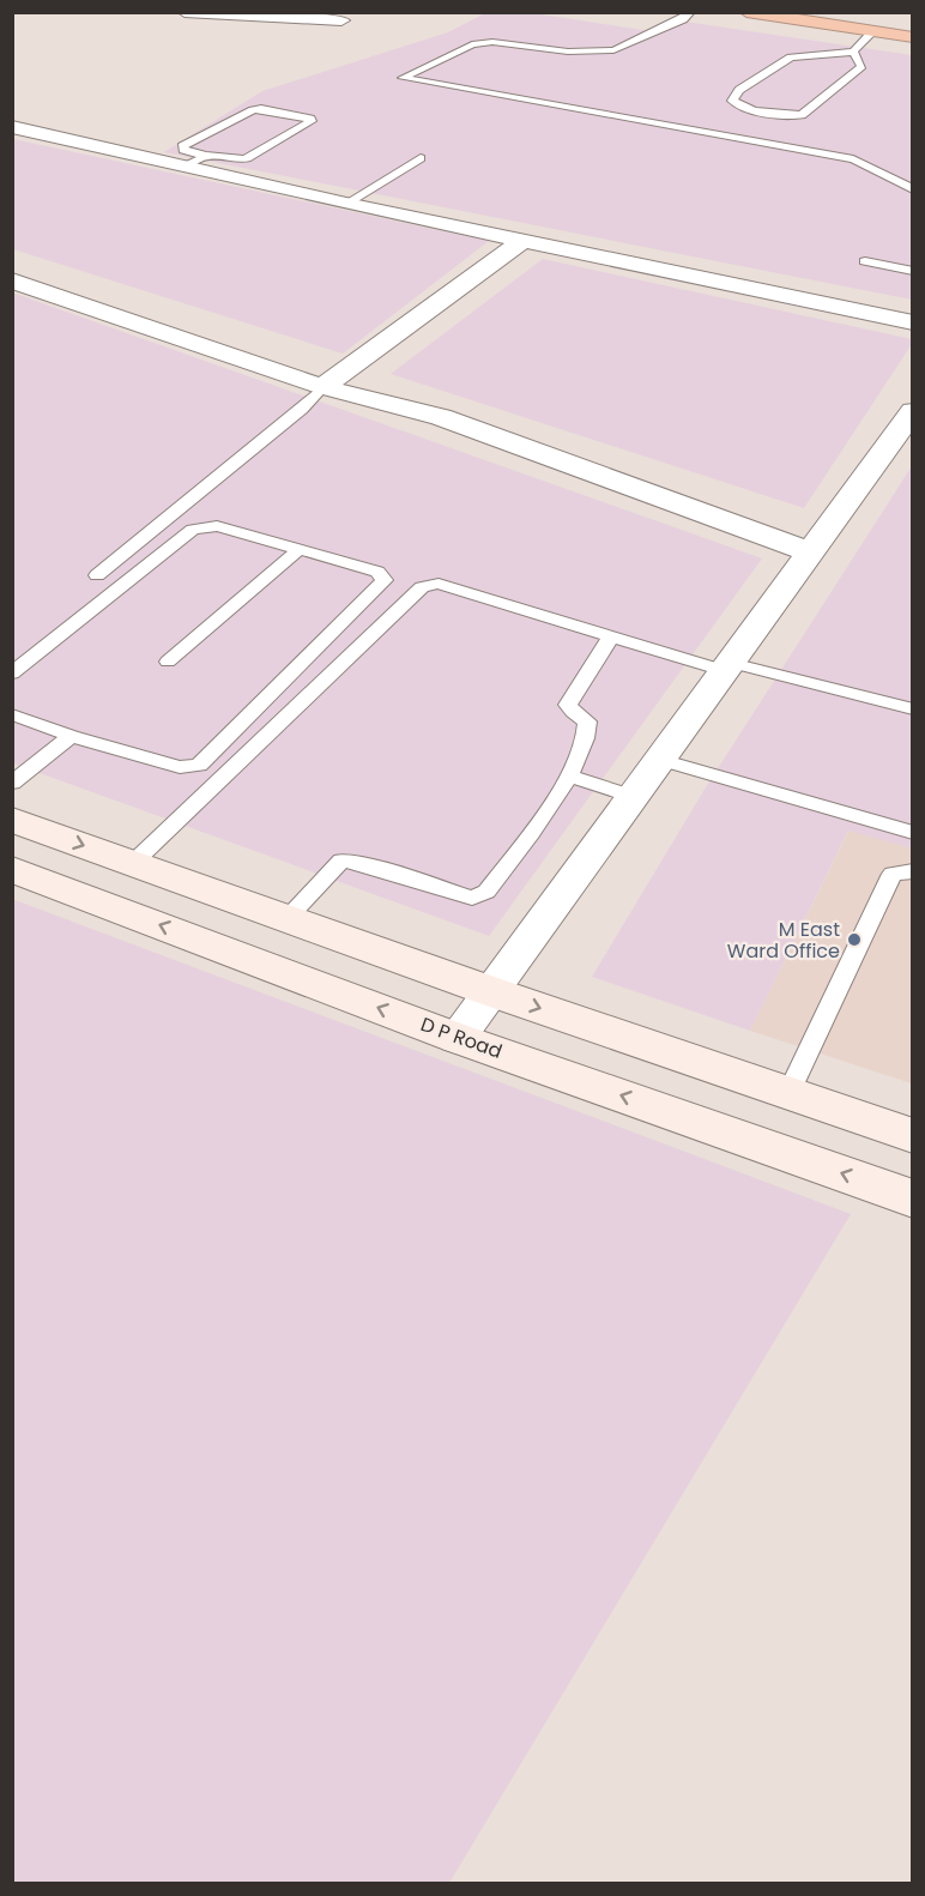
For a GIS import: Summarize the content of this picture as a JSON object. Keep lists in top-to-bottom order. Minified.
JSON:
{"streets":{"street":["D P Road"]},"places":["M East Ward Office"]}
